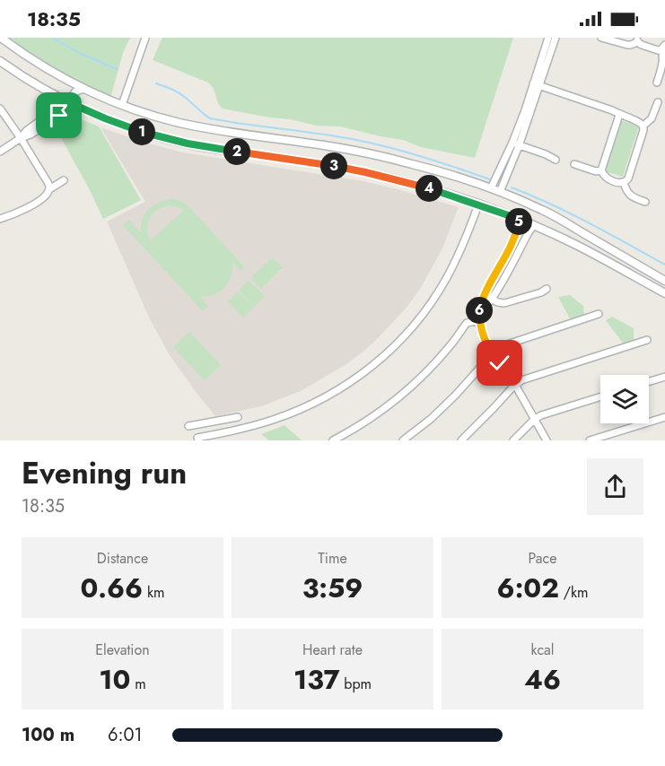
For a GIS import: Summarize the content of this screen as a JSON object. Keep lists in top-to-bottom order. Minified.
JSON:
{"page":{"status":"18:35","pins":["1","2","3","4","5","6"],"heading":["Evening run","18:35"],"stats":[["Distance","0.66 km"],["Time","3:59"],["Pace","6:02 /km"],["Elevation","10 m"],["Heart rate","137 bpm"],["kcal","46"]],"list":[{"name":"100 m","note":"6:01"}]}}
